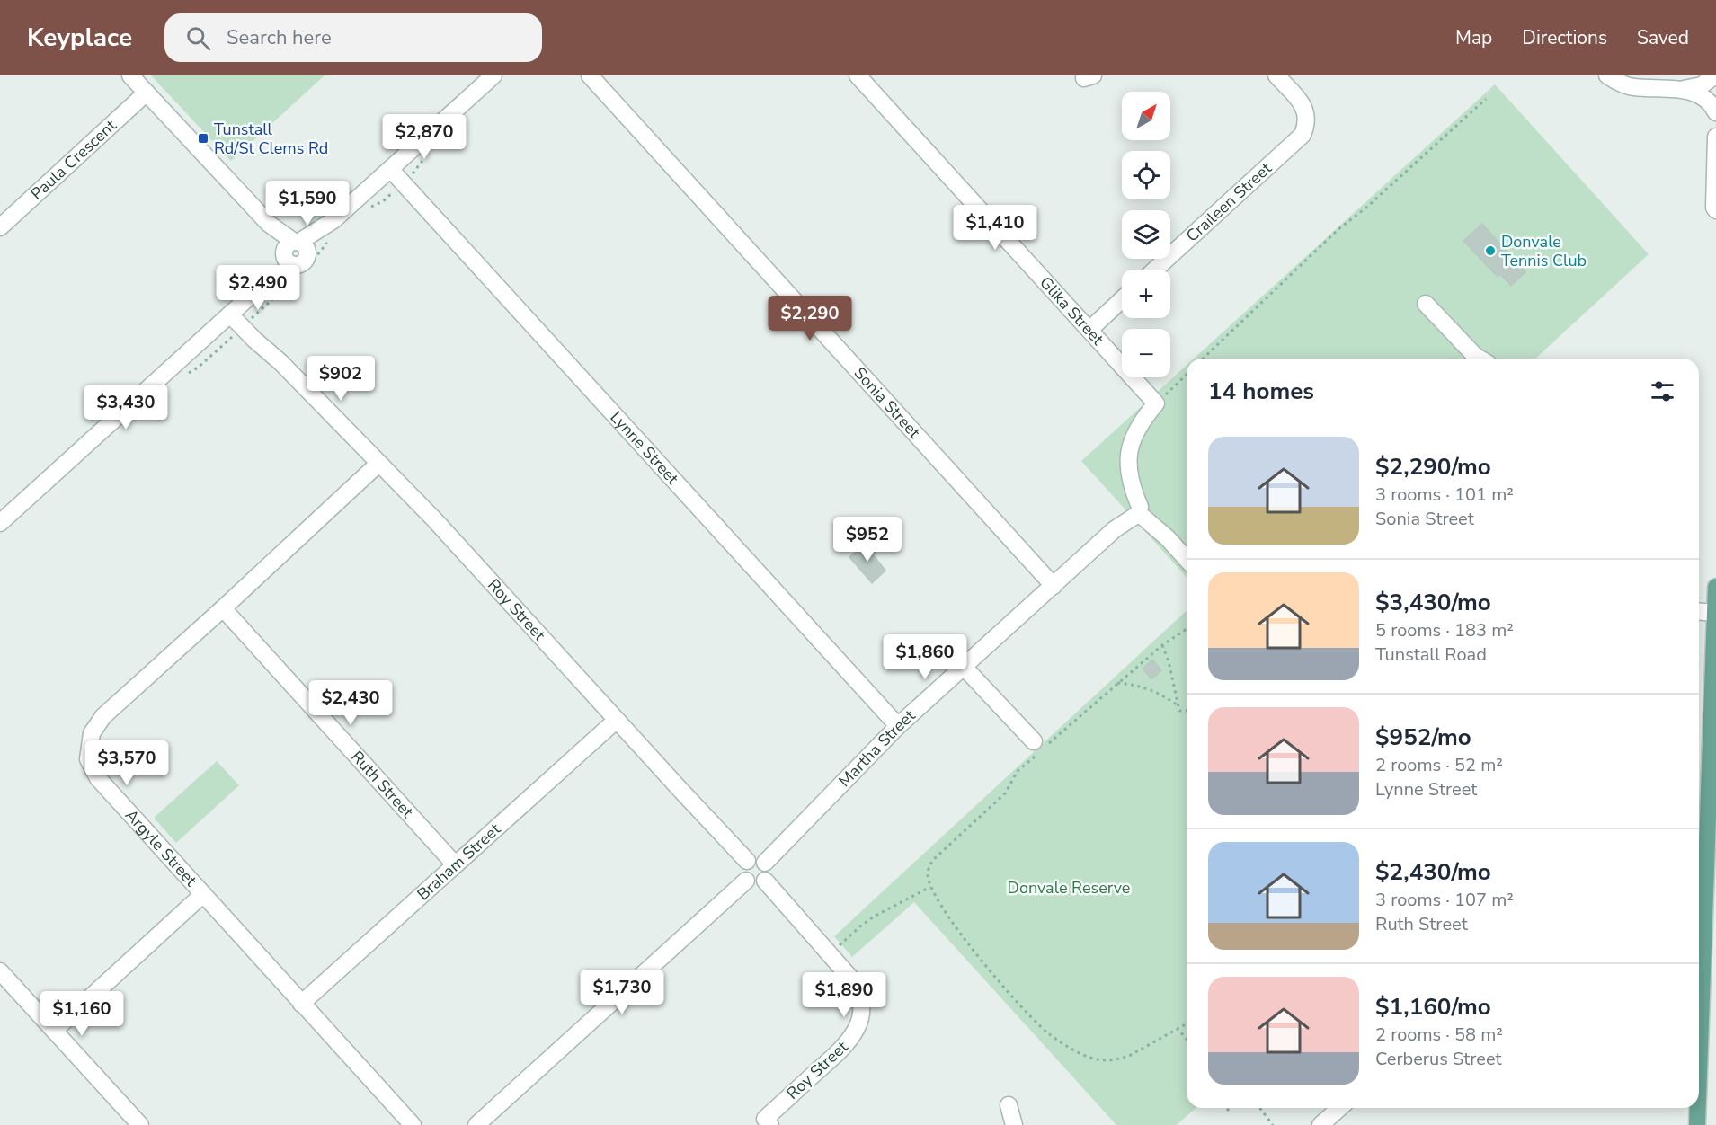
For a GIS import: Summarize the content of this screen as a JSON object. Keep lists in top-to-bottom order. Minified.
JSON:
{"streets":{"street":["Paula Crescent","Craileen Street","Glika Street","Sonia Street","Lynne Street","Roy Street","Martha Street","Ruth Street","Argyle Street","Braham Street"]},"crossings":[["Sonia Street","Martha Street"],["Lynne Street","Martha Street"],["Roy Street","Martha Street"],["Roy Street","Argyle Street"],["Roy Street","Braham Street"],["Ruth Street","Argyle Street"],["Ruth Street","Braham Street"],["Argyle Street","Braham Street"]],"parks":["Donvale Reserve"],"places":{"transit":["Tunstall Rd/St Clems Rd"],"other":["Donvale Tennis Club"]},"north":"top right","page":{"header":"Keyplace","search":"Search here","nav":["Map","Directions","Saved"],"map_buttons":["+","−"],"price":["$2,870","$1,590","$1,410","$2,490","$2,290","$902","$3,430","$952","$1,860","$2,430","$3,570","$1,730","$1,890","$1,160"],"heading":"14 homes","list":[{"name":"$2,290/mo","note":"3 rooms · 101 m² · Sonia Street"},{"name":"$3,430/mo","note":"5 rooms · 183 m² · Tunstall Road"},{"name":"$952/mo","note":"2 rooms · 52 m² · Lynne Street"},{"name":"$2,430/mo","note":"3 rooms · 107 m² · Ruth Street"},{"name":"$1,160/mo","note":"2 rooms · 58 m² · Cerberus Street"}]}}
